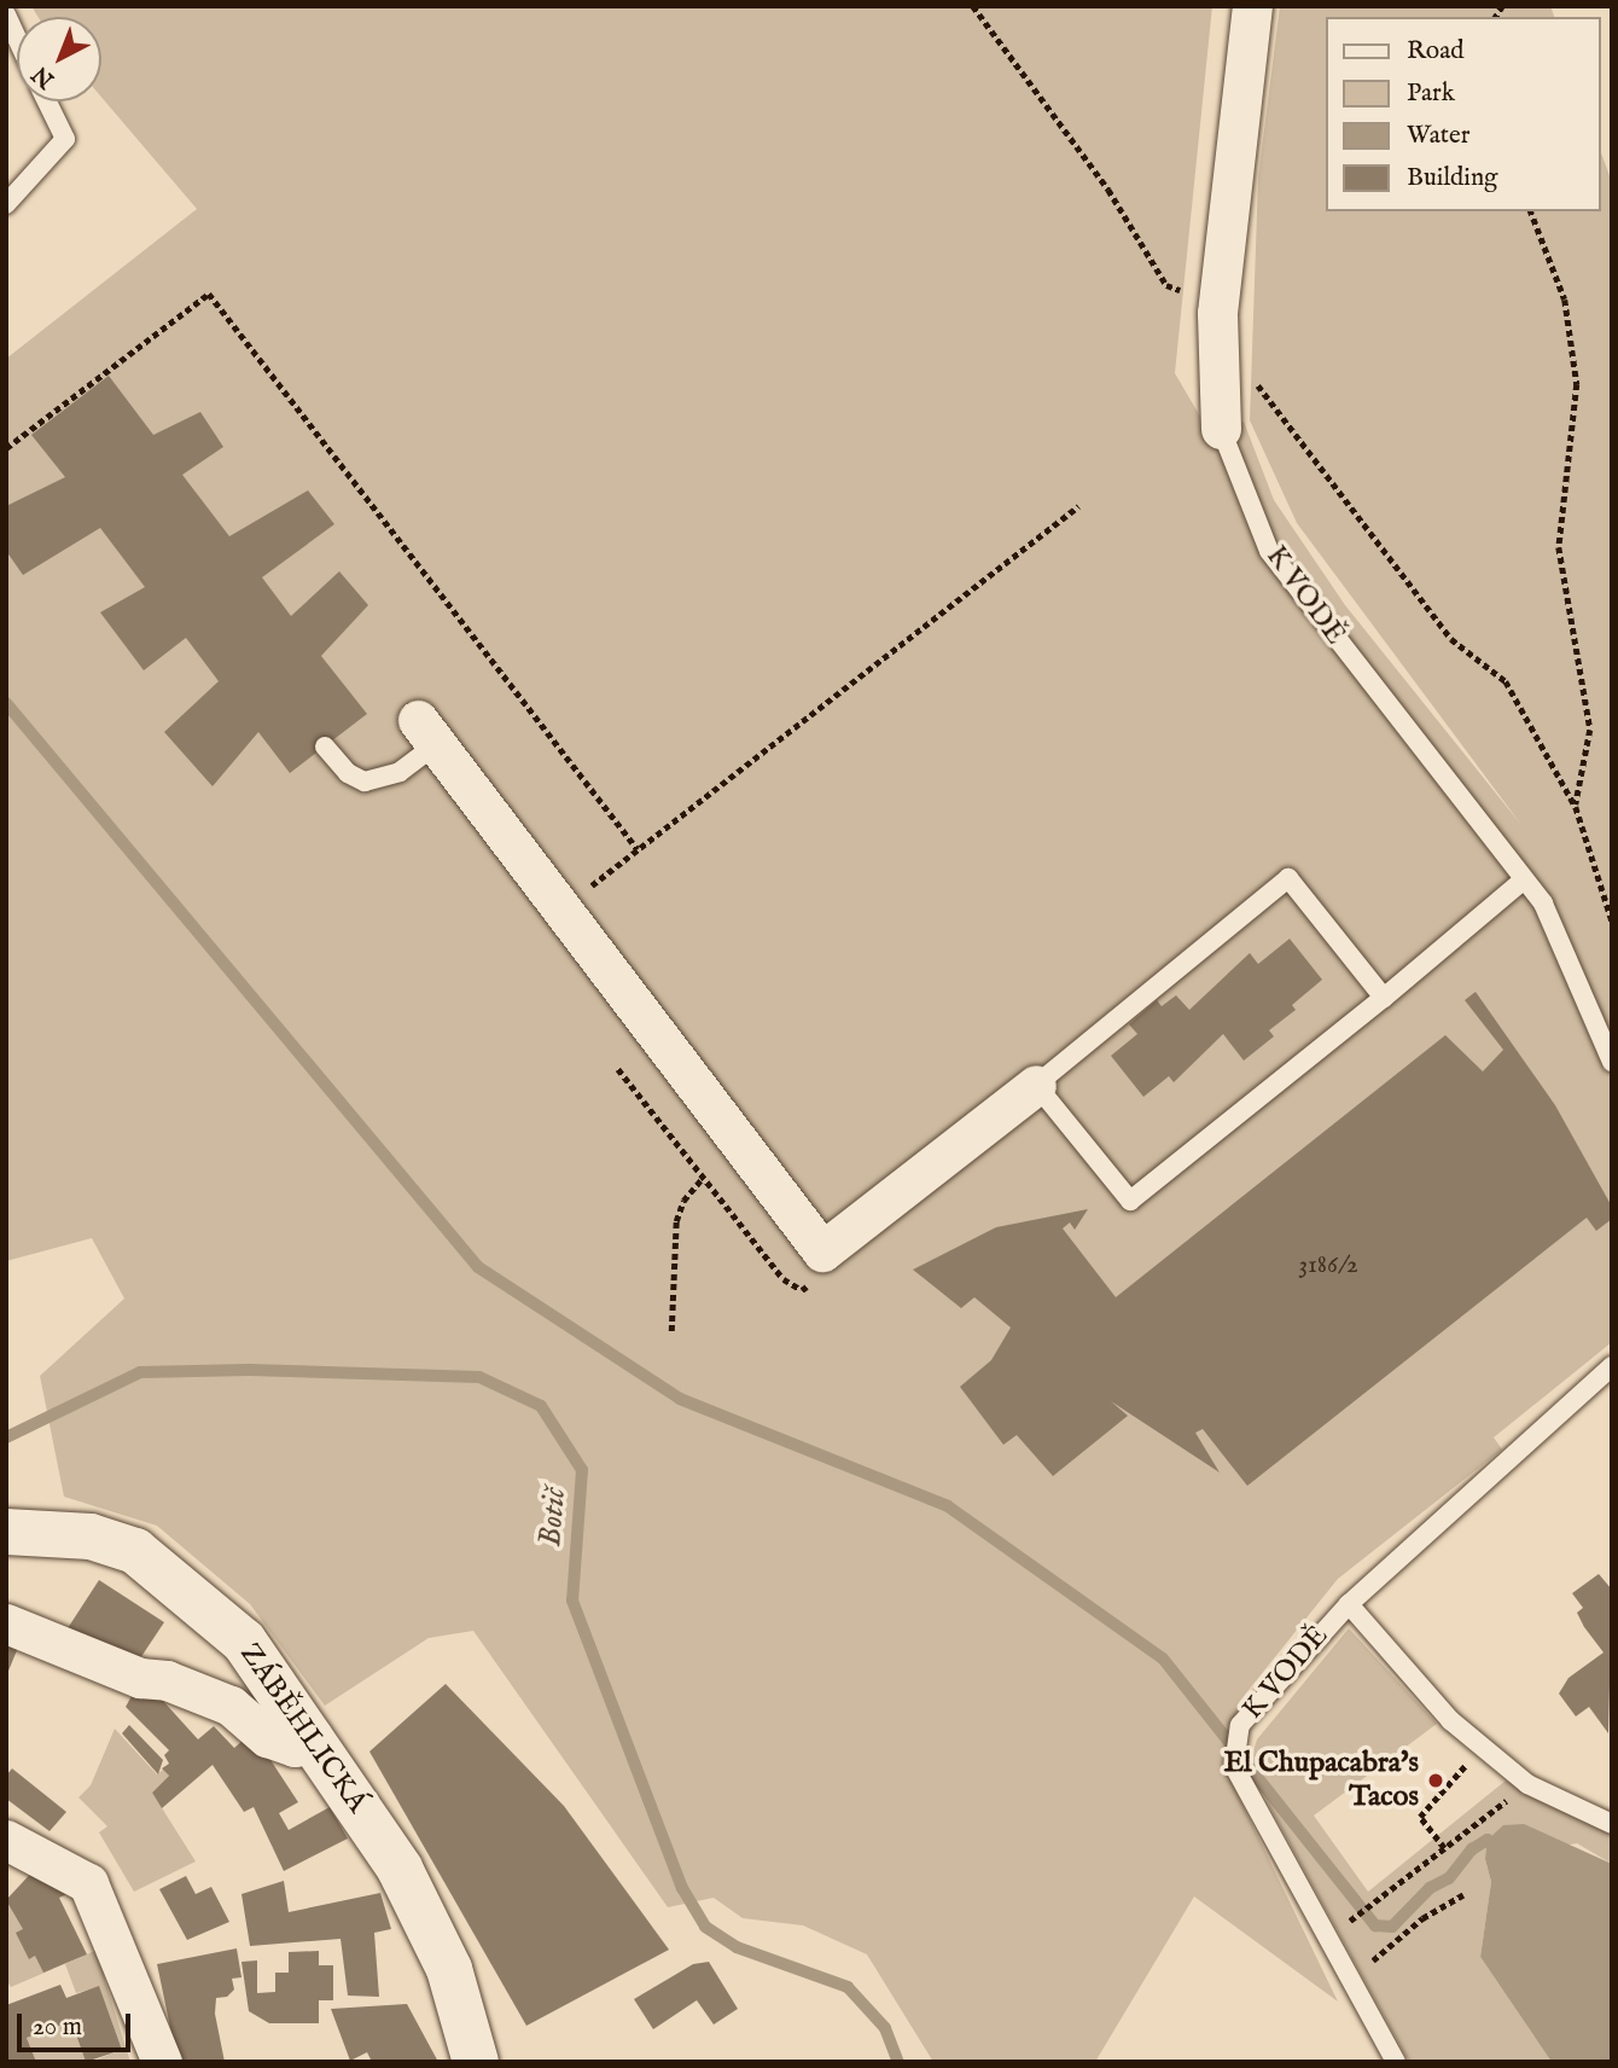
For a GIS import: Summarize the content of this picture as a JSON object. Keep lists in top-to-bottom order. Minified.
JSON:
{"streets":{"street":["K VODĚ","ZÁBĚHLICKÁ"]},"water":["Botič"],"places":["El Chupacabra's Tacos"],"house_numbers":["3186/2"],"legend":["Road","Park","Water","Building"],"scale_bar":"20 m","north":"bottom left"}
